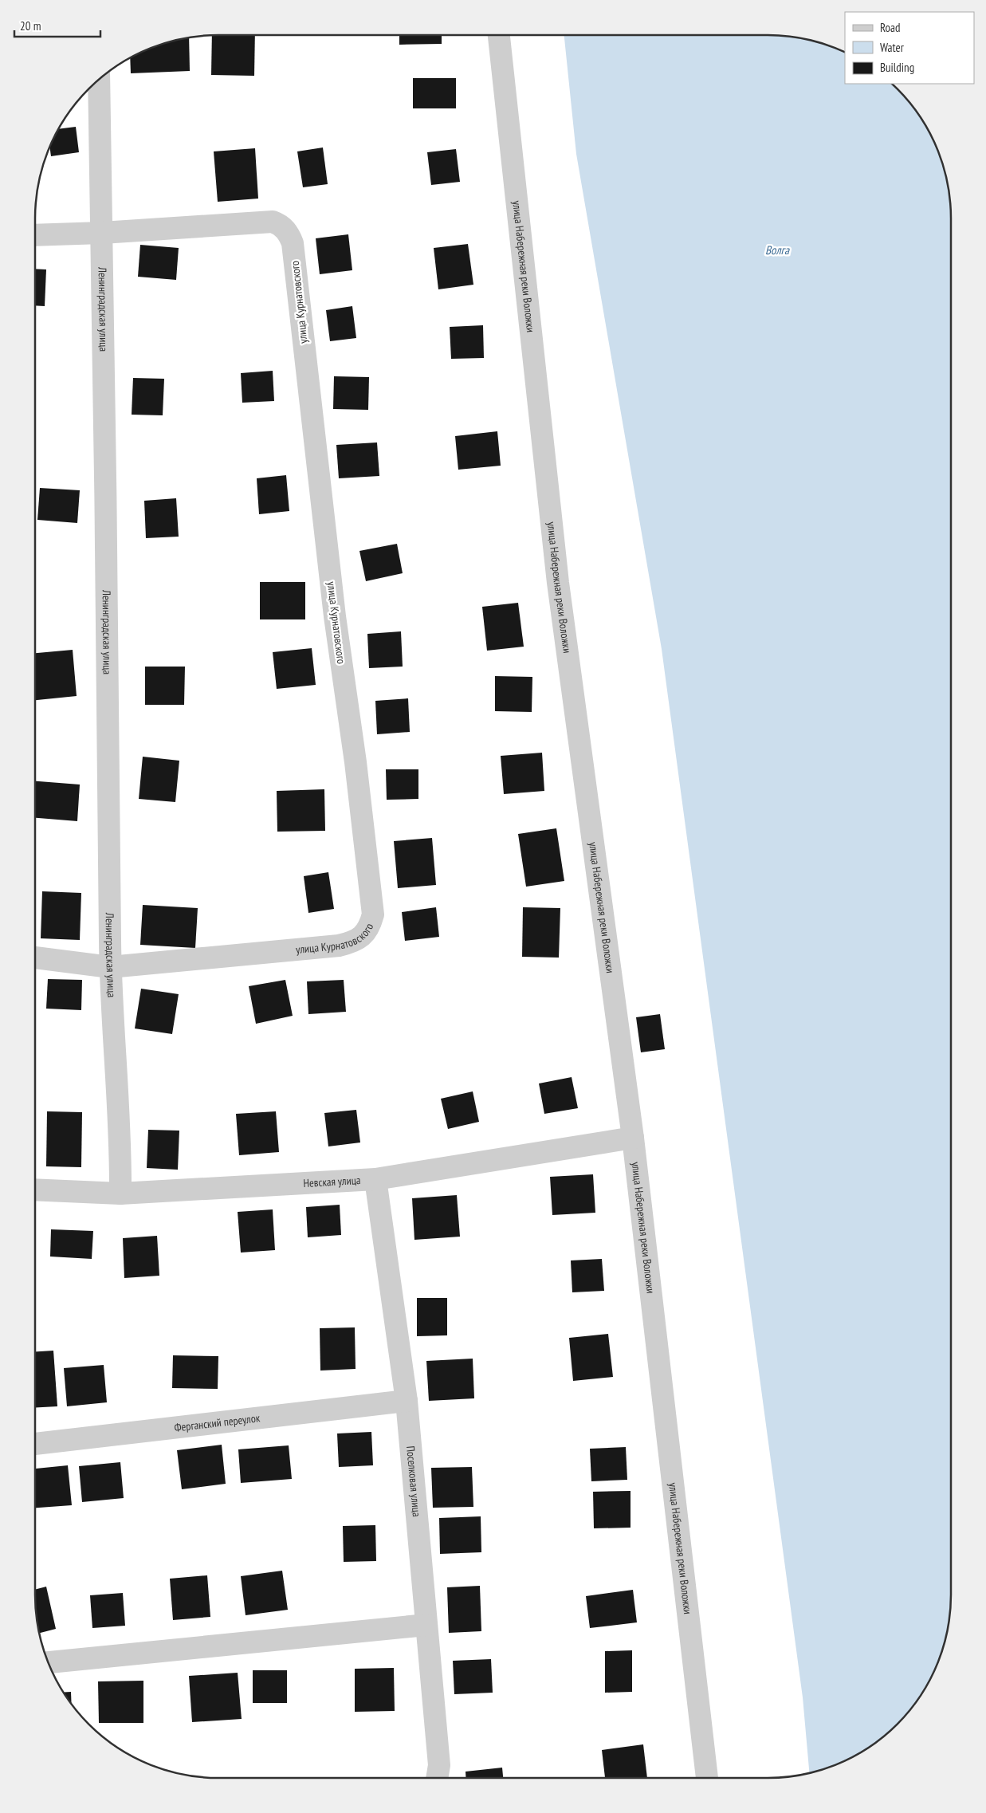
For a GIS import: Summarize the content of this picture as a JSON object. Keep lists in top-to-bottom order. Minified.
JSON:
{"streets":{"street":["улица Набережная реки Воложки","улица Курнатовского","Ленинградская улица","Невская улица","Ферганский переулок","Поселковая улица"]},"crossings":[["улица Набережная реки Воложки","Невская улица"],["улица Курнатовского","Ленинградская улица"],["Ленинградская улица","Невская улица"],["Невская улица","Поселковая улица"],["Ферганский переулок","Поселковая улица"]],"water":["Волга"],"legend":["Road","Water","Building"],"scale_bar":"20 m"}
